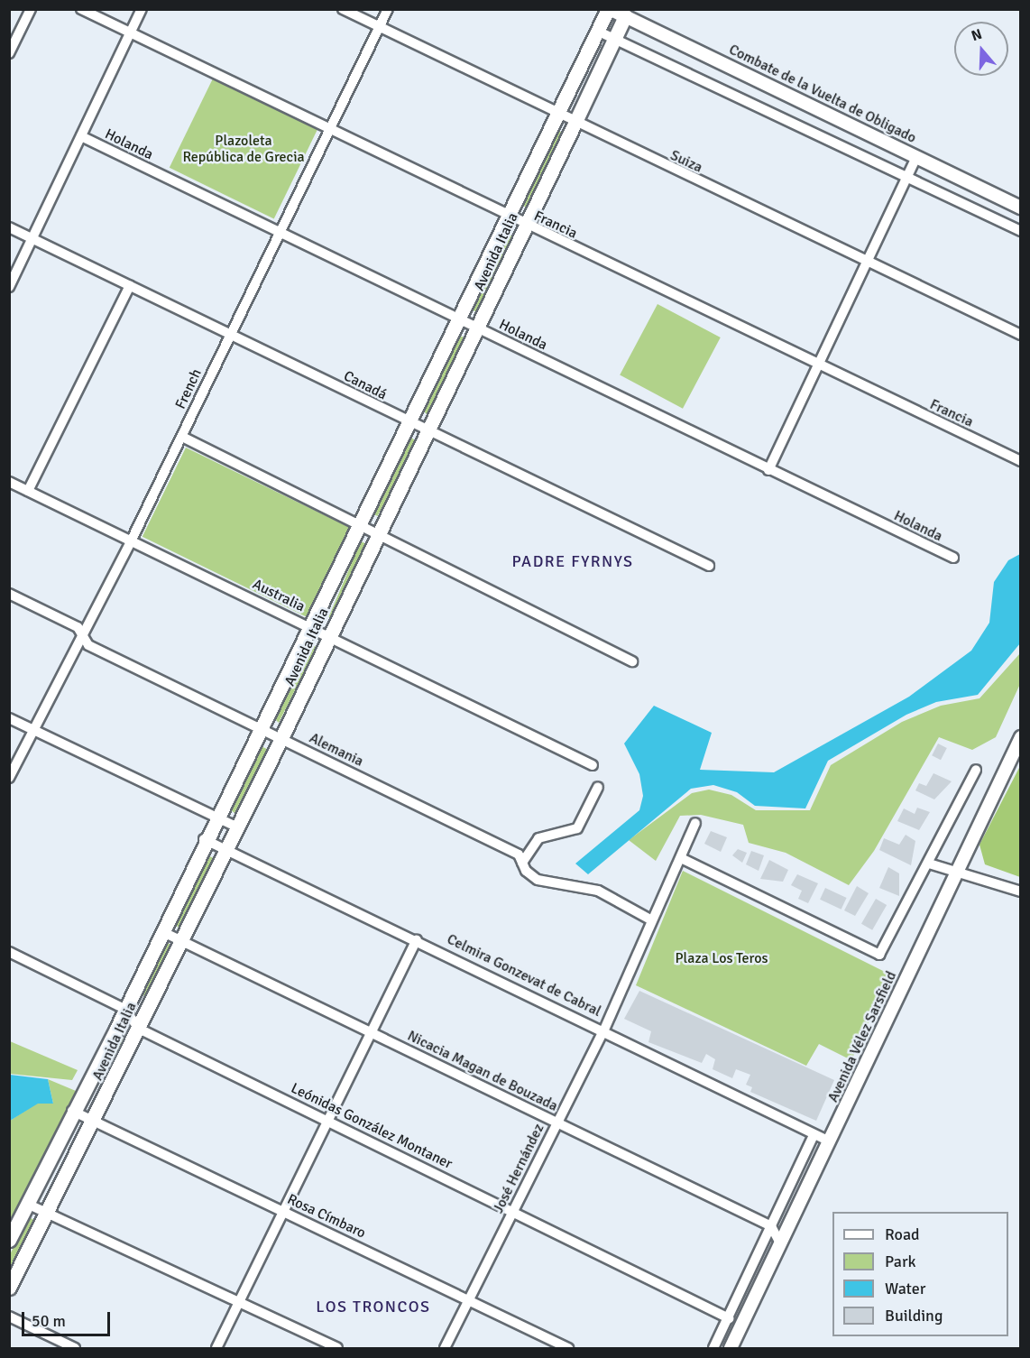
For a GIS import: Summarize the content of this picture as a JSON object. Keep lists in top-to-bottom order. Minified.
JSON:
{"streets":{"main road":["Combate de la Vuelta de Obligado","Avenida Italia"],"street":["Holanda","Suiza","Francia","Canadá","French","Australia","Alemania","Celmira Gonzevat de Cabral","Avenida Vélez Sarsfield","Nicacia Magan de Bouzada","Leónidas González Montaner","José Hernández","Rosa Címbaro"]},"crossings":[["Combate de la Vuelta de Obligado","Avenida Italia"],["Holanda","Avenida Italia"],["Holanda","French"],["Suiza","Avenida Italia"],["Suiza","French"],["Francia","Avenida Italia"],["Francia","French"],["Avenida Italia","Canadá"],["Avenida Italia","Australia"],["Avenida Italia","Alemania"],["Avenida Italia","Celmira Gonzevat de Cabral"],["Avenida Italia","Nicacia Magan de Bouzada"],["Avenida Italia","Leónidas González Montaner"],["Avenida Italia","Rosa Címbaro"],["Canadá","French"],["French","Australia"],["French","Alemania"],["Alemania","José Hernández"],["Celmira Gonzevat de Cabral","Avenida Vélez Sarsfield"],["Celmira Gonzevat de Cabral","José Hernández"],["Avenida Vélez Sarsfield","José Hernández"],["Nicacia Magan de Bouzada","José Hernández"],["Leónidas González Montaner","José Hernández"],["José Hernández","Rosa Címbaro"]],"districts":["PADRE FYRNYS","LOS TRONCOS"],"parks":["Plazoleta República de Grecia","Plaza Los Teros"],"legend":["Road","Park","Water","Building"],"scale_bar":"50 m","north":"top"}
